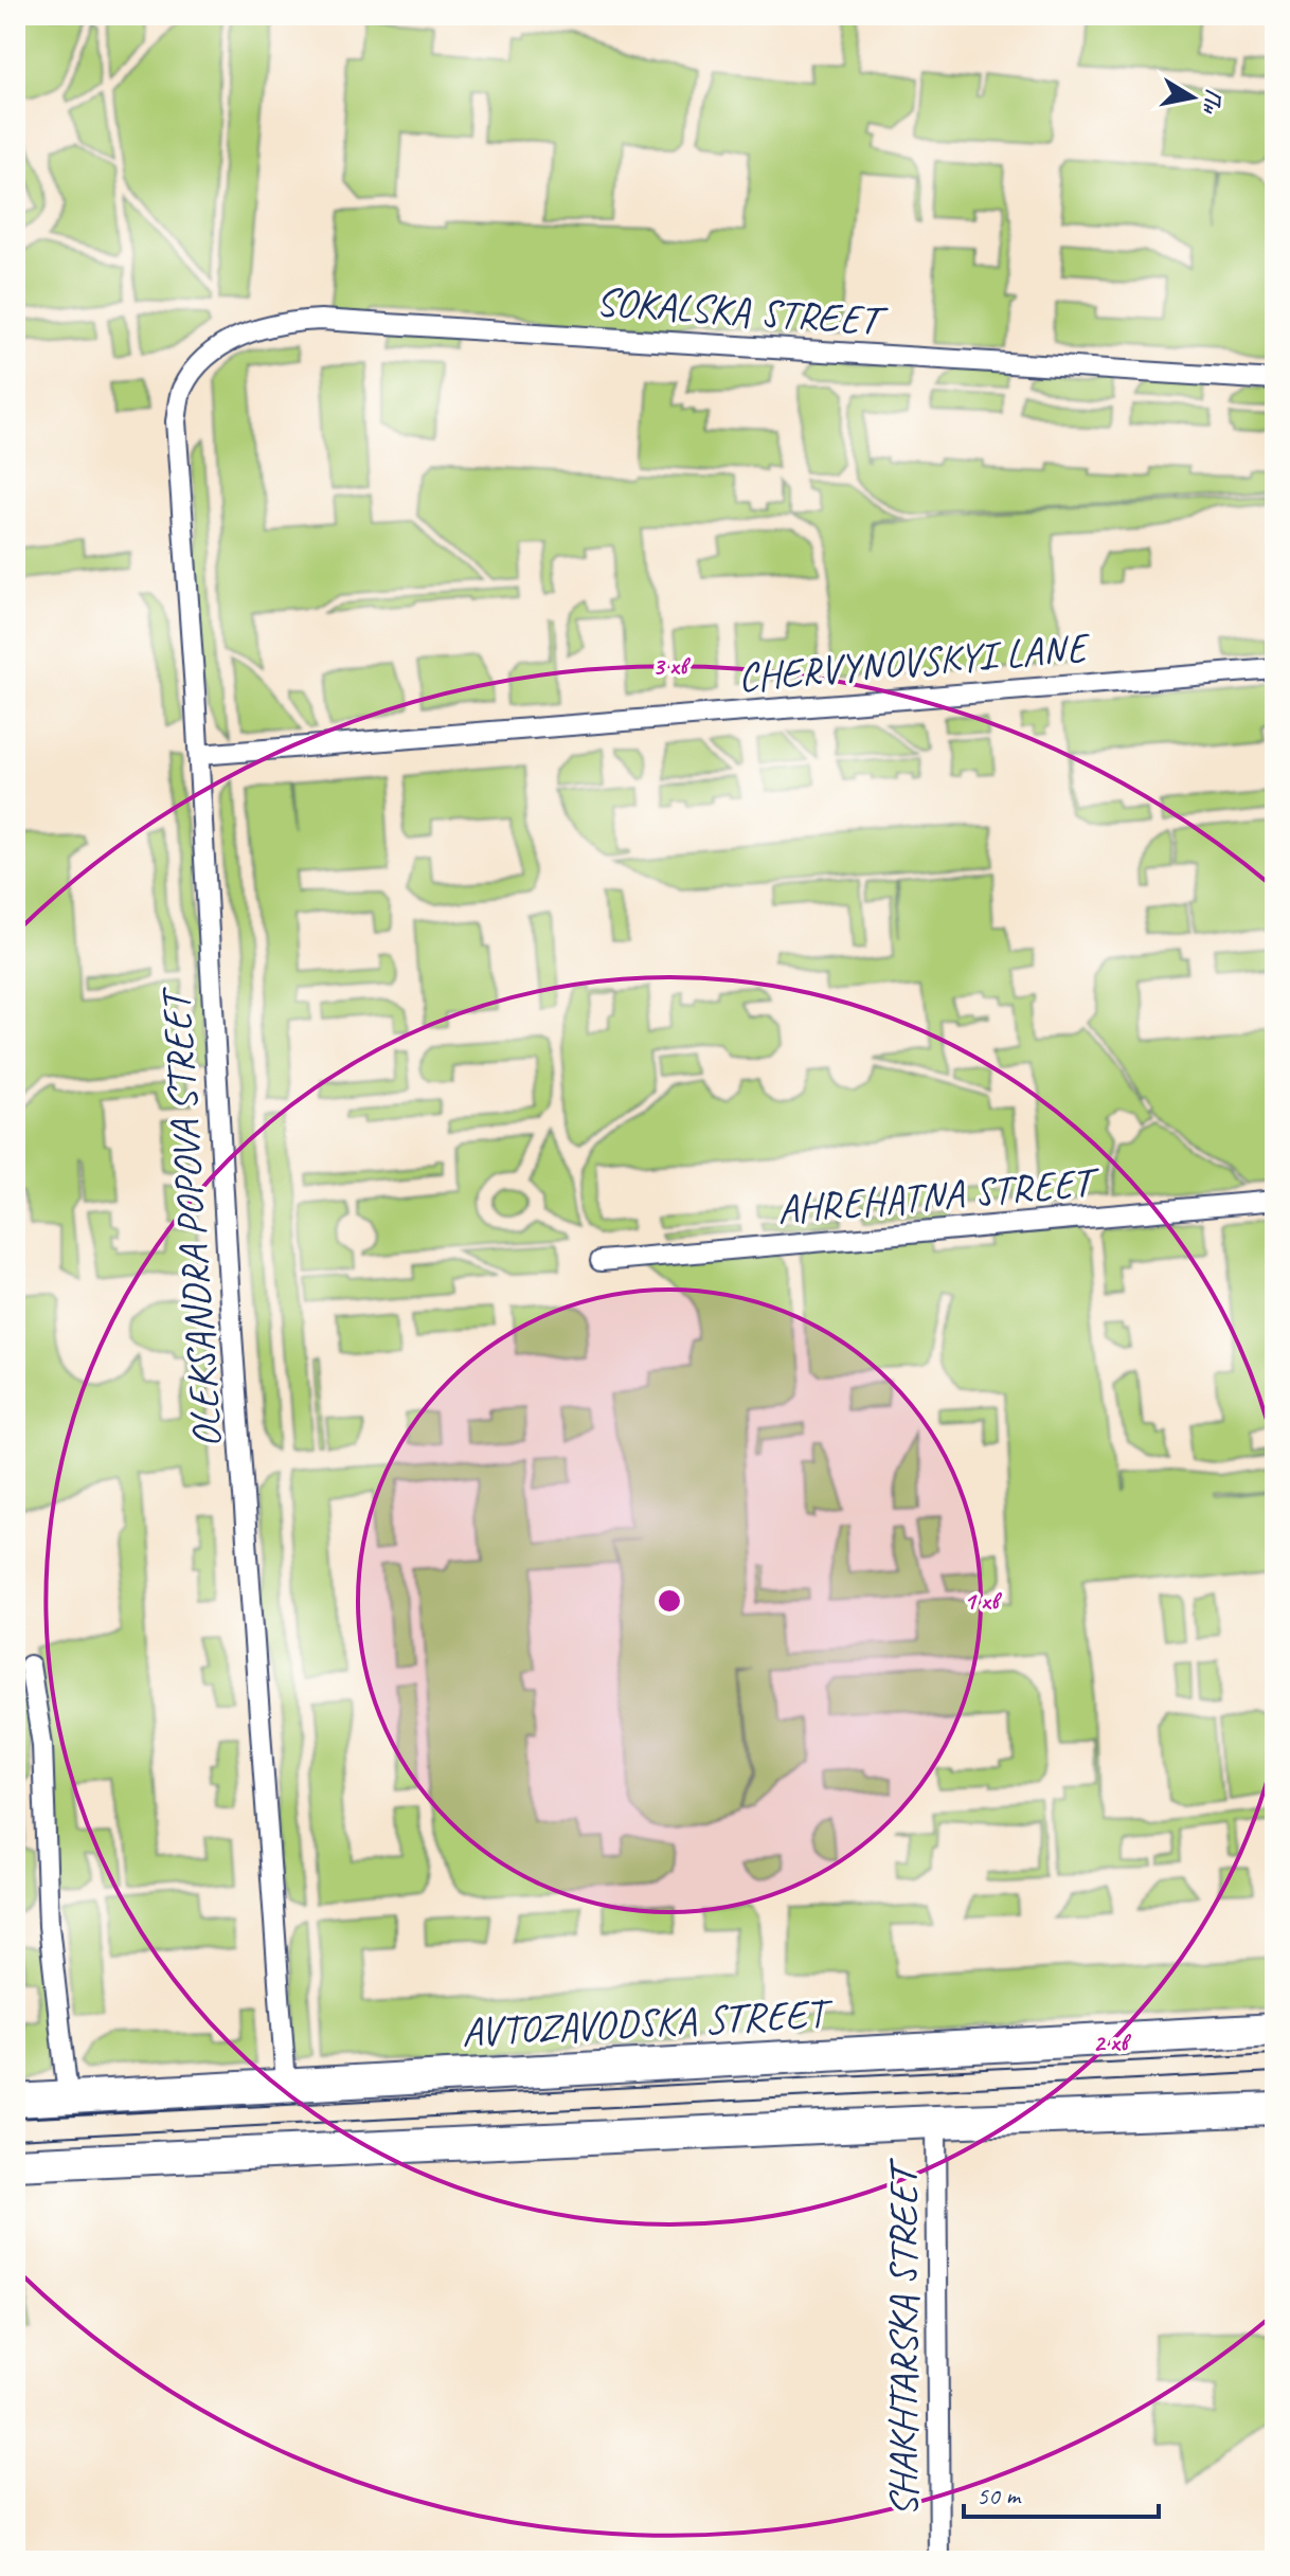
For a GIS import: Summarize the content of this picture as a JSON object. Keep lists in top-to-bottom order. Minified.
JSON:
{"streets":{"main road":["AVTOZAVODSKA STREET"],"street":["SOKALSKA STREET","CHERVYNOVSKYI LANE","AHREHATNA STREET","OLEKSANDRA POPOVA STREET","SHAKHTARSKA STREET"]},"crossings":[["SOKALSKA STREET","OLEKSANDRA POPOVA STREET"],["CHERVYNOVSKYI LANE","OLEKSANDRA POPOVA STREET"],["OLEKSANDRA POPOVA STREET","AVTOZAVODSKA STREET"]],"scale_bar":"50 m","north":"right","rings":["3 хв","1 хв","2 хв"]}
